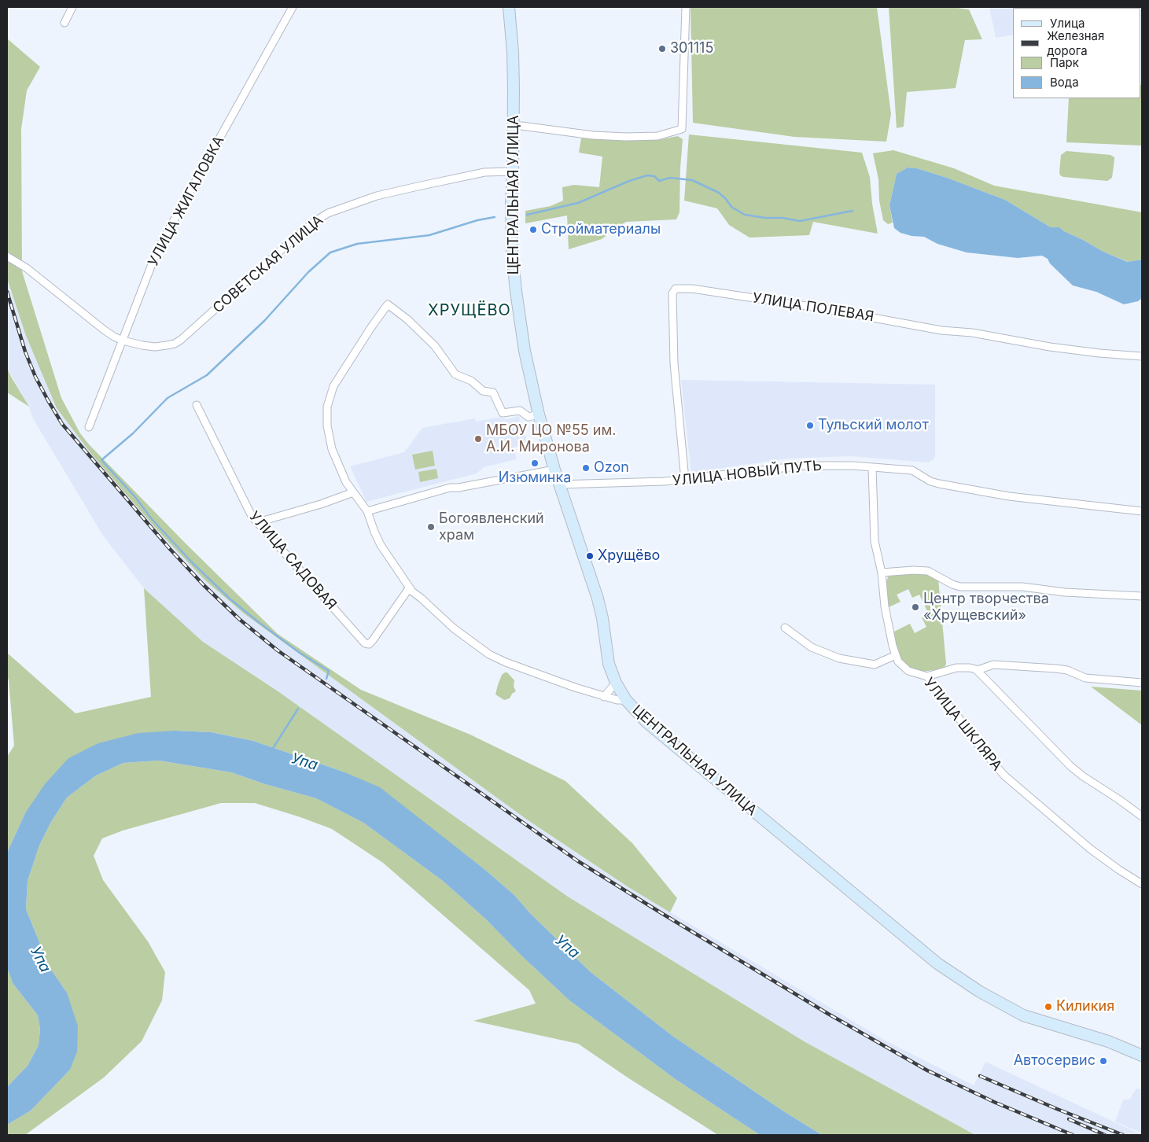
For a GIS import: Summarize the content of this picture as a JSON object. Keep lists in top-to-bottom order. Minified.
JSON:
{"streets":{"main road":["ЦЕНТРАЛЬНАЯ УЛИЦА"],"street":["УЛИЦА ЖИГАЛОВКА","СОВЕТСКАЯ УЛИЦА","УЛИЦА ПОЛЕВАЯ","УЛИЦА НОВЫЙ ПУТЬ","УЛИЦА САДОВАЯ","УЛИЦА ШКЛЯРА"]},"crossings":[["ЦЕНТРАЛЬНАЯ УЛИЦА","СОВЕТСКАЯ УЛИЦА"],["ЦЕНТРАЛЬНАЯ УЛИЦА","УЛИЦА НОВЫЙ ПУТЬ"],["УЛИЦА ЖИГАЛОВКА","СОВЕТСКАЯ УЛИЦА"],["УЛИЦА ПОЛЕВАЯ","УЛИЦА НОВЫЙ ПУТЬ"],["УЛИЦА НОВЫЙ ПУТЬ","УЛИЦА ШКЛЯРА"]],"districts":["ХРУЩЁВО"],"water":["Упа"],"places":["301115","Стройматериалы","Тульский молот","МБОУ ЦО №55 им. А.И. Миронова","Изюминка","Ozon","Богоявленский храм","Хрущёво","Центр творчества «Хрущевский»","Киликия","Автосервис"],"legend":["Улица","Железная дорога","Парк","Вода"]}
